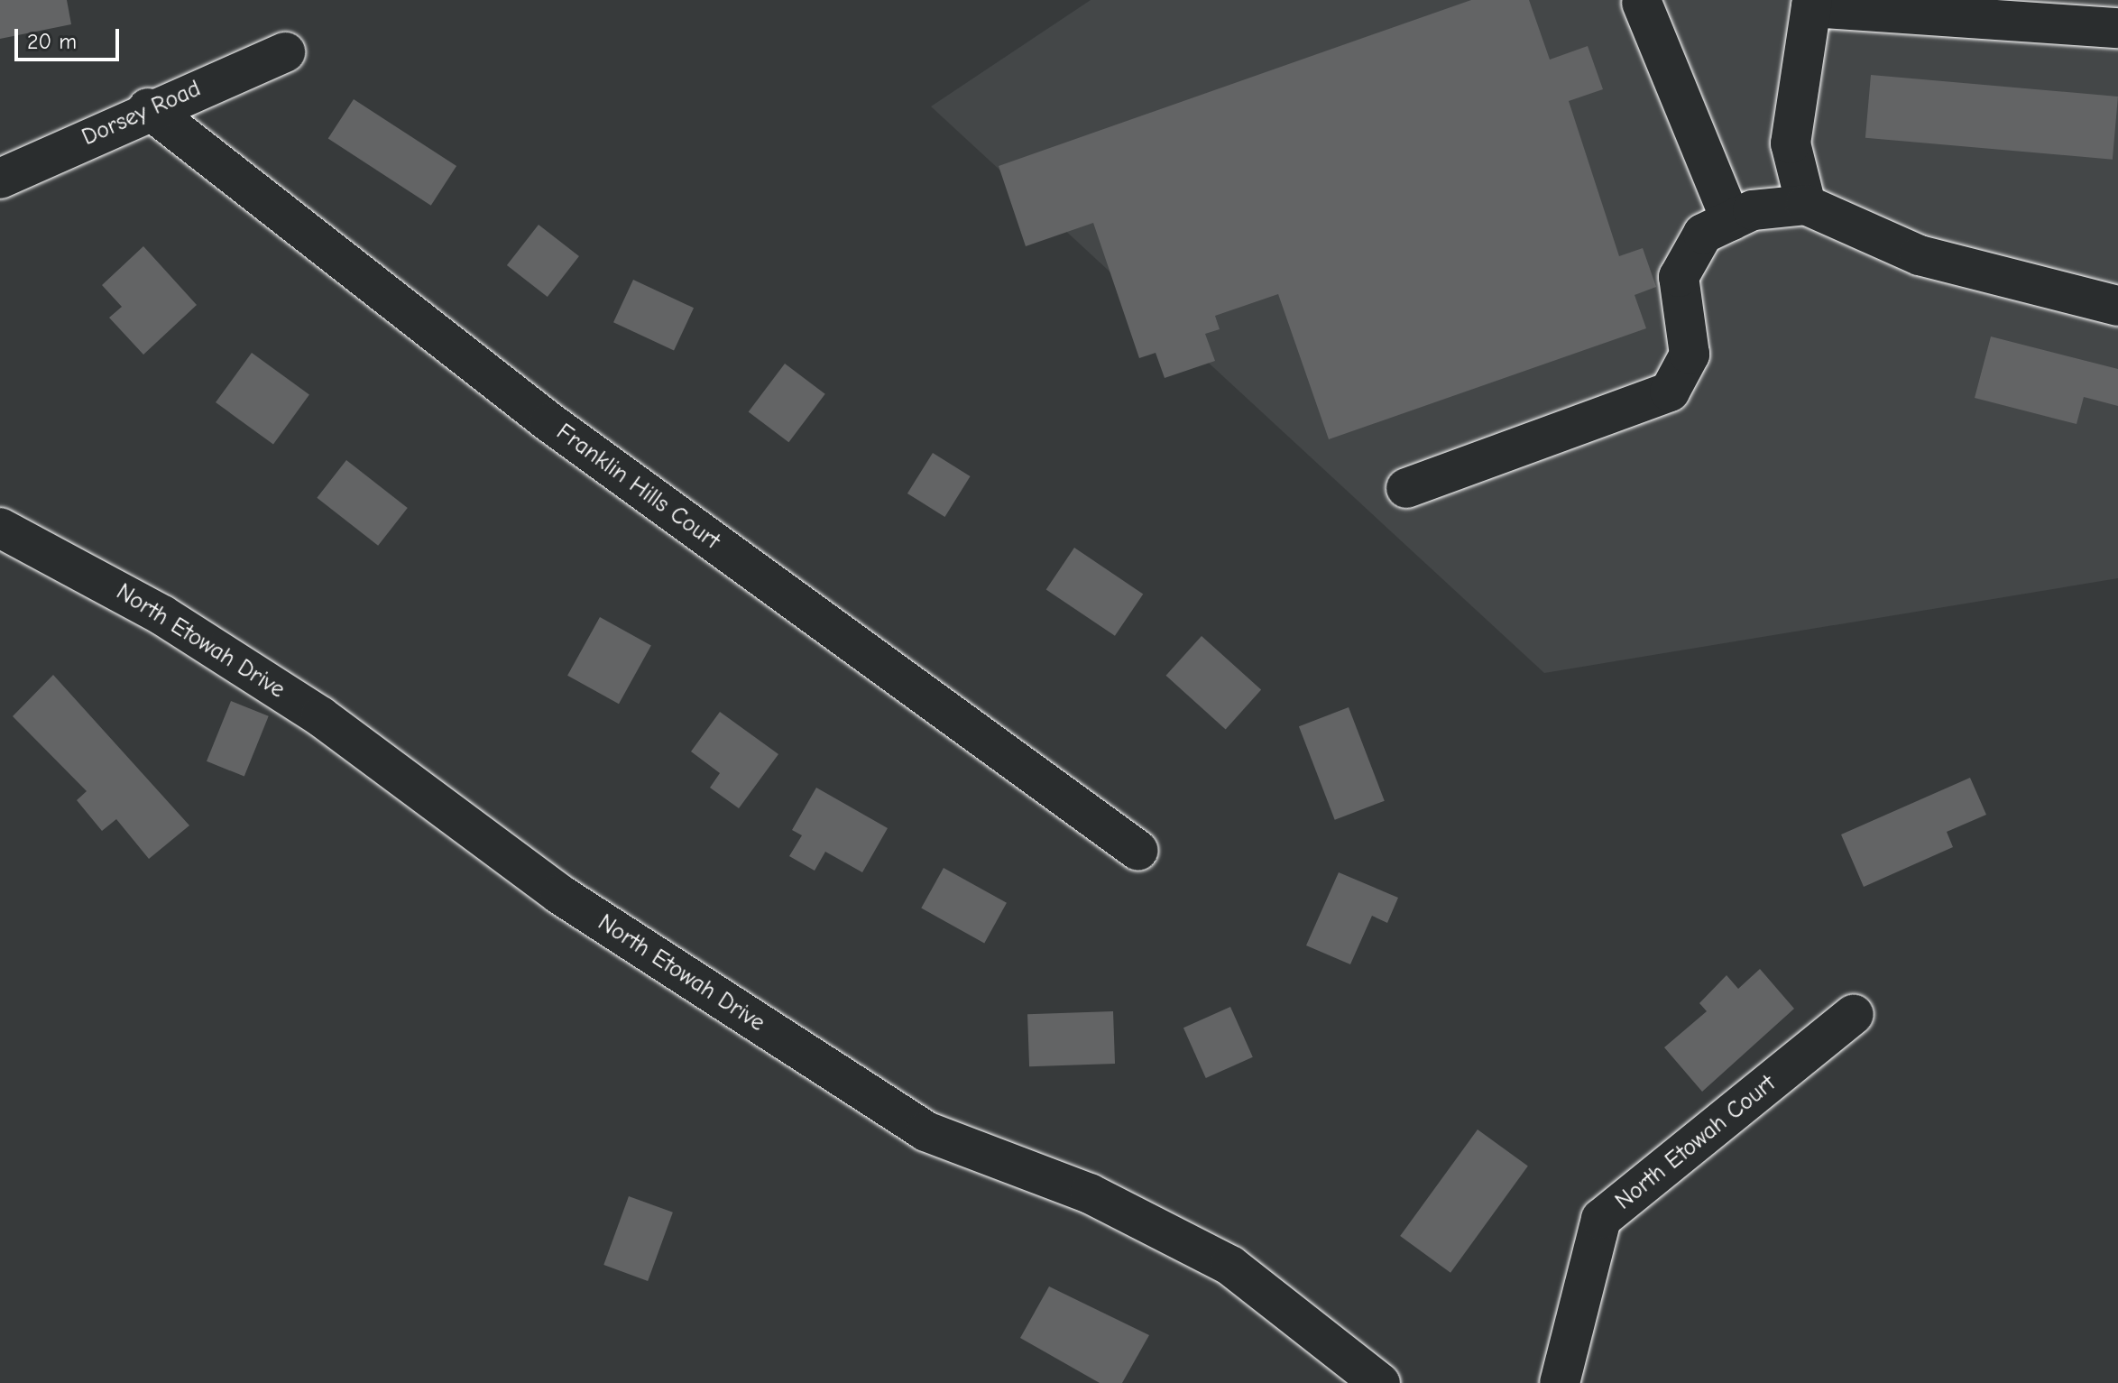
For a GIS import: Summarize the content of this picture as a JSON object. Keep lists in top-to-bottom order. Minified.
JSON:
{"streets":{"street":["Dorsey Road","Franklin Hills Court","North Etowah Drive","North Etowah Court"]},"crossings":[["Dorsey Road","Franklin Hills Court"]],"scale_bar":"20 m"}
